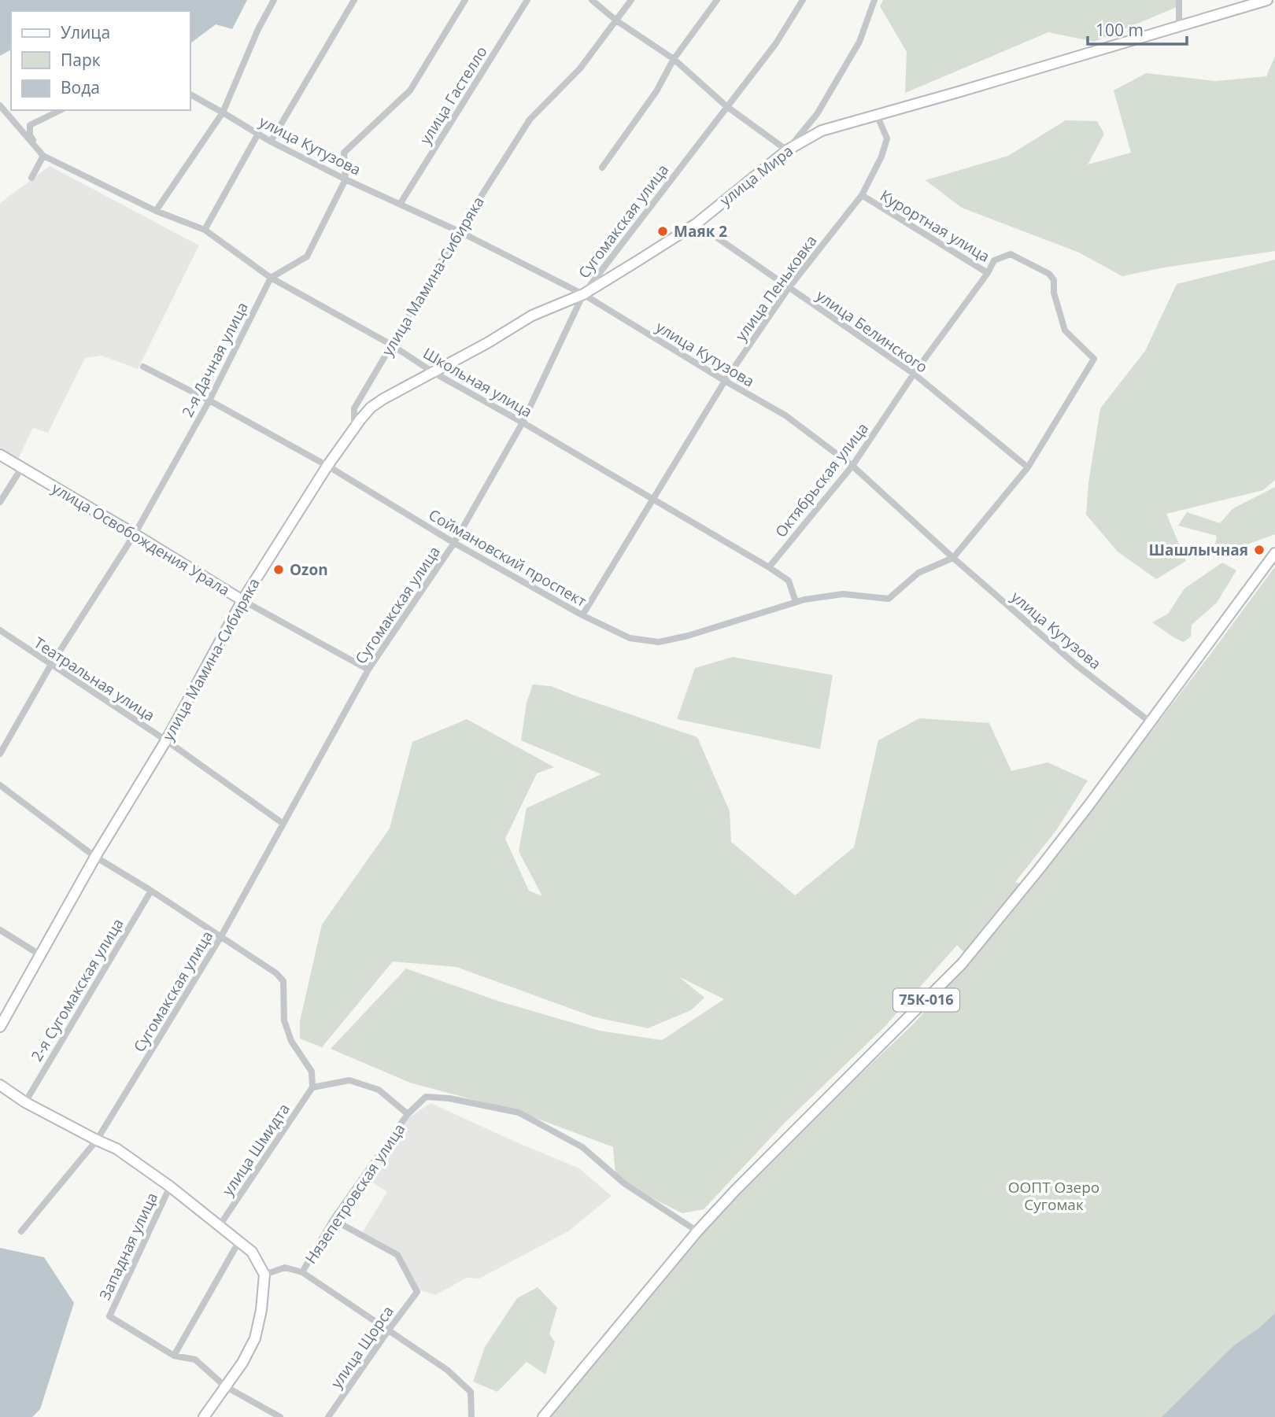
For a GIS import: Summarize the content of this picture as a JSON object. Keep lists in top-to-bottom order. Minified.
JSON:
{"streets":{"main road":["улица Мира","улица Мамина-Сибиряка","улица Освобождения Урала","75К-016"],"street":["улица Гастелло","улица Кутузова","Сугомакская улица","Курортная улица","улица Пеньковка","улица Белинского","2-я Дачная улица","Школьная улица","Октябрьская улица","Соймановский проспект","Театральная улица","2-я Сугомакская улица","улица Шмидта","Нязепетровская улица","Западная улица","улица Щорса"]},"crossings":[["улица Гастелло","улица Кутузова"],["улица Кутузова","улица Мира"],["улица Кутузова","Сугомакская улица"],["улица Кутузова","улица Мамина-Сибиряка"],["улица Кутузова","улица Пеньковка"],["улица Кутузова","Октябрьская улица"],["улица Кутузова","Соймановский проспект"],["улица Кутузова","75К-016"],["улица Мира","Сугомакская улица"],["улица Мира","улица Мамина-Сибиряка"],["улица Мира","улица Пеньковка"],["улица Мира","улица Белинского"],["улица Мира","Школьная улица"],["Сугомакская улица","Школьная улица"],["Сугомакская улица","улица Освобождения Урала"],["Сугомакская улица","Соймановский проспект"],["Сугомакская улица","Театральная улица"],["Курортная улица","улица Пеньковка"],["Курортная улица","улица Белинского"],["Курортная улица","Октябрьская улица"],["улица Мамина-Сибиряка","Школьная улица"],["улица Мамина-Сибиряка","улица Освобождения Урала"],["улица Мамина-Сибиряка","Соймановский проспект"],["улица Мамина-Сибиряка","Театральная улица"],["улица Пеньковка","улица Белинского"],["улица Пеньковка","Школьная улица"],["улица Пеньковка","Соймановский проспект"],["улица Белинского","Октябрьская улица"],["2-я Дачная улица","Школьная улица"],["2-я Дачная улица","улица Освобождения Урала"],["2-я Дачная улица","Соймановский проспект"],["2-я Дачная улица","Театральная улица"],["Школьная улица","Октябрьская улица"],["Школьная улица","Соймановский проспект"],["75К-016","Нязепетровская улица"],["Нязепетровская улица","улица Щорса"]],"parks":["ООПТ Озеро Сугомак"],"places":["Маяк 2","Шашлычная","Ozon"],"legend":["Улица","Парк","Вода"],"scale_bar":"100 m"}
